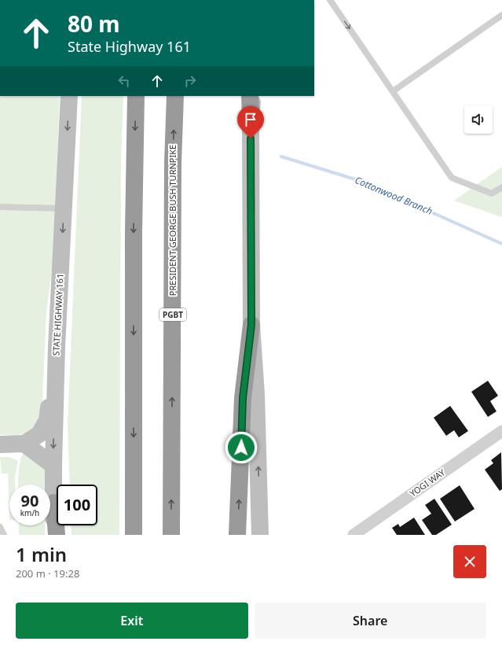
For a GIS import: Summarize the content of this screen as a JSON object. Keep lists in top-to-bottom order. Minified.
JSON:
{"streets":{"highway":["PRESIDENT GEORGE BUSH TURNPIKE","PGBT"],"main road":["STATE HIGHWAY 161"],"street":["YOGI WAY"]},"one_way":["STATE HIGHWAY 161"],"water":["Cottonwood Branch"],"page":{"turn":["80 m","State Highway 161"],"speed":"90 km/h","limit":"100","heading":["1 min","200 m · 19:28"],"buttons":["Exit","Share"]}}
